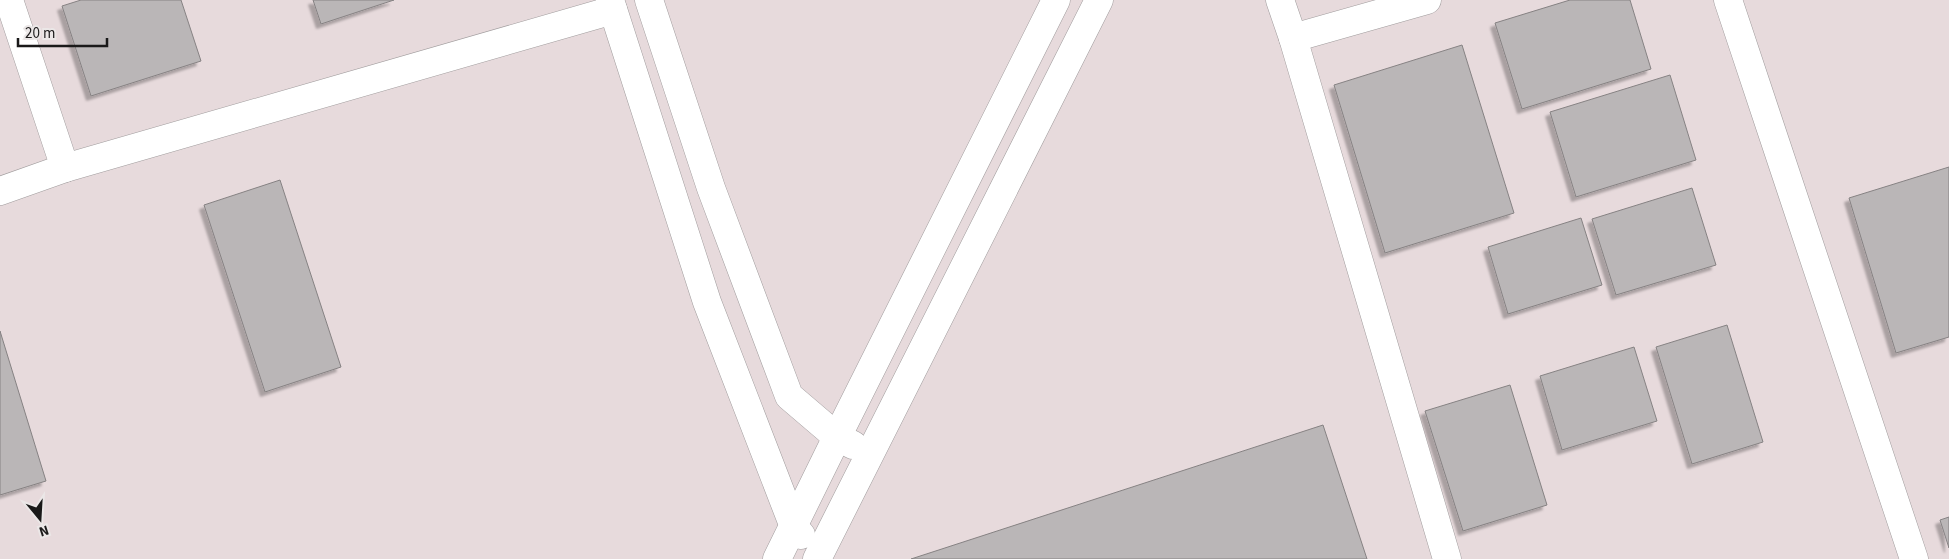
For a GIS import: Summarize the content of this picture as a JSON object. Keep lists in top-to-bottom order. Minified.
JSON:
{"scale_bar":"20 m","north":"bottom"}
